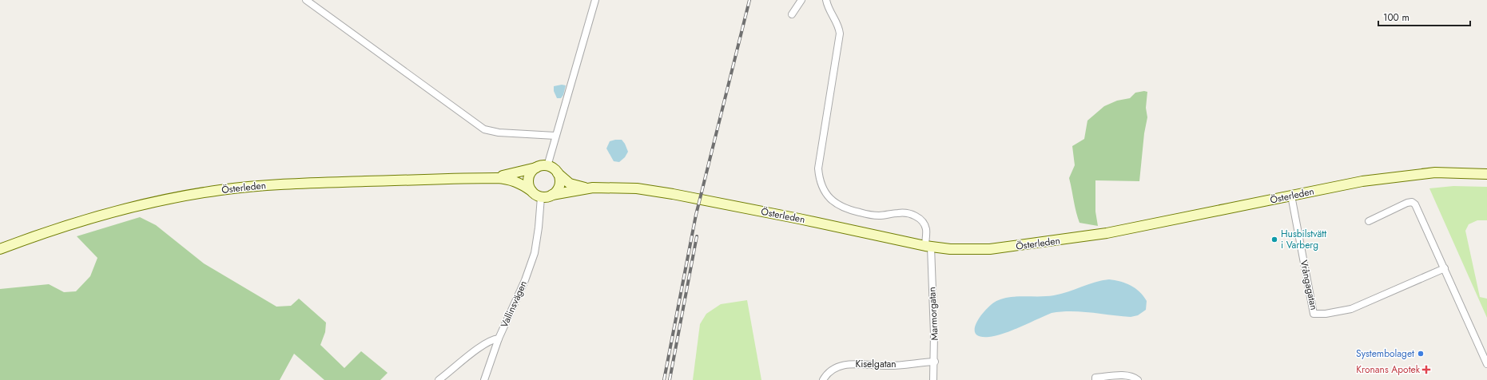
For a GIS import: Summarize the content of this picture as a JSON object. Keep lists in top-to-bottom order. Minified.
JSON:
{"streets":{"main road":["Österleden"],"street":["Vrångagatan","Vallinsvägen","Marmorgatan","Kiselgatan"]},"crossings":[["Österleden","Vrångagatan"],["Österleden","Vallinsvägen"],["Österleden","Marmorgatan"],["Marmorgatan","Kiselgatan"]],"places":{"other":["Husbilstvätt i Varberg","Systembolaget"],"health":["Kronans Apotek"]},"scale_bar":"100 m"}
